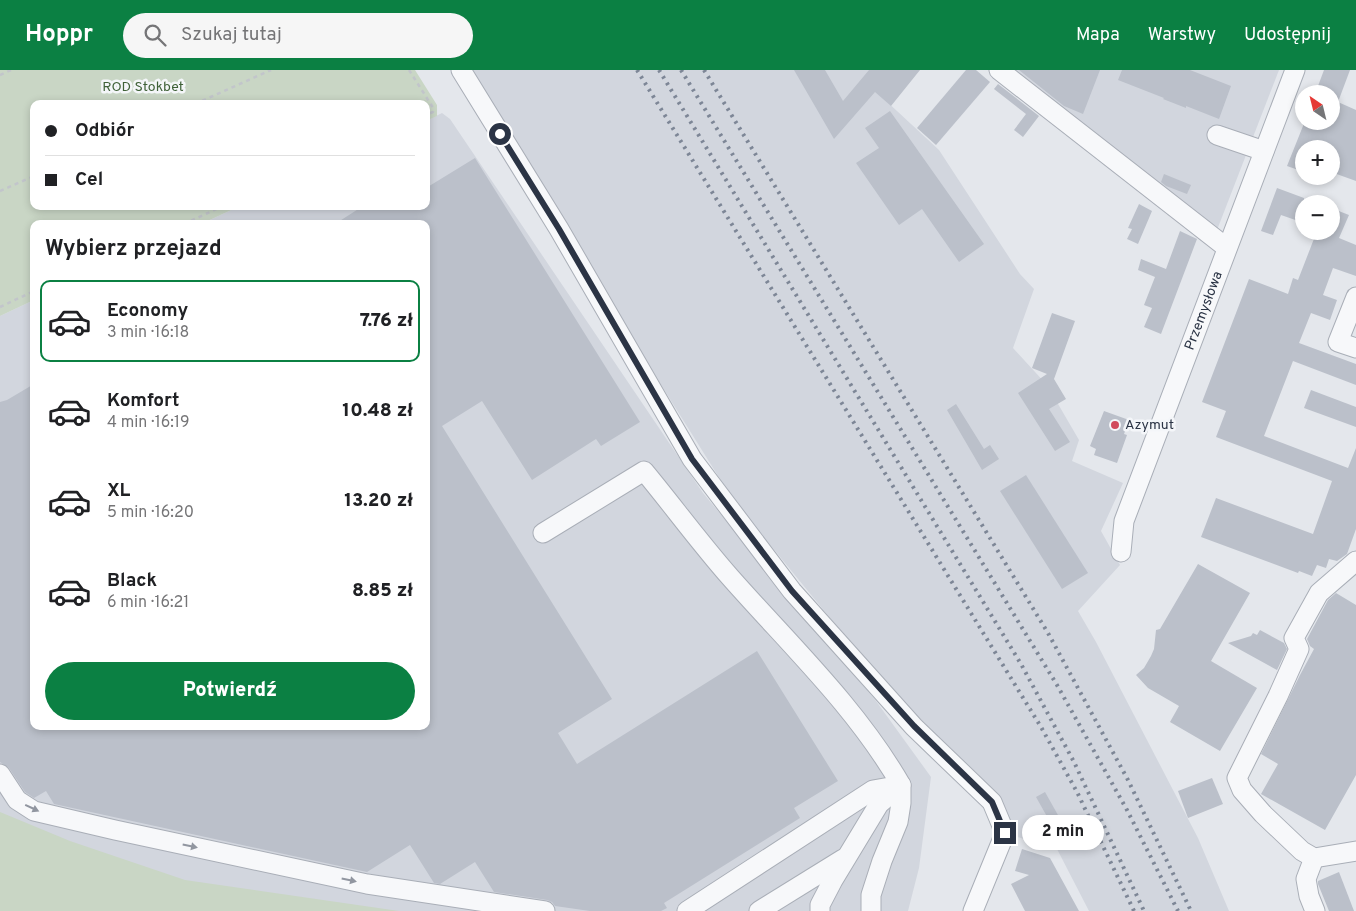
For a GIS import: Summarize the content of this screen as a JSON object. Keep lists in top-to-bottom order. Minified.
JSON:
{"streets":{"street":["Przemysłowa"]},"parks":["ROD Stokbet"],"places":["Azymut"],"north":"top left","page":{"header":"Hoppr","search":"Szukaj tutaj","nav":["Mapa","Warstwy","Udostępnij"],"map_buttons":["+","−"],"banner":["Odbiór","Cel"],"heading":"Wybierz przejazd","list":[{"name":"Economy","note":"3 min · 16:18","value":"7.76 zł"},{"name":"Komfort","note":"4 min · 16:19","value":"10.48 zł"},{"name":"XL","note":"5 min · 16:20","value":"13.20 zł"},{"name":"Black","note":"6 min · 16:21","value":"8.85 zł"}],"buttons":"Potwierdź","bubble":"2 min"}}
